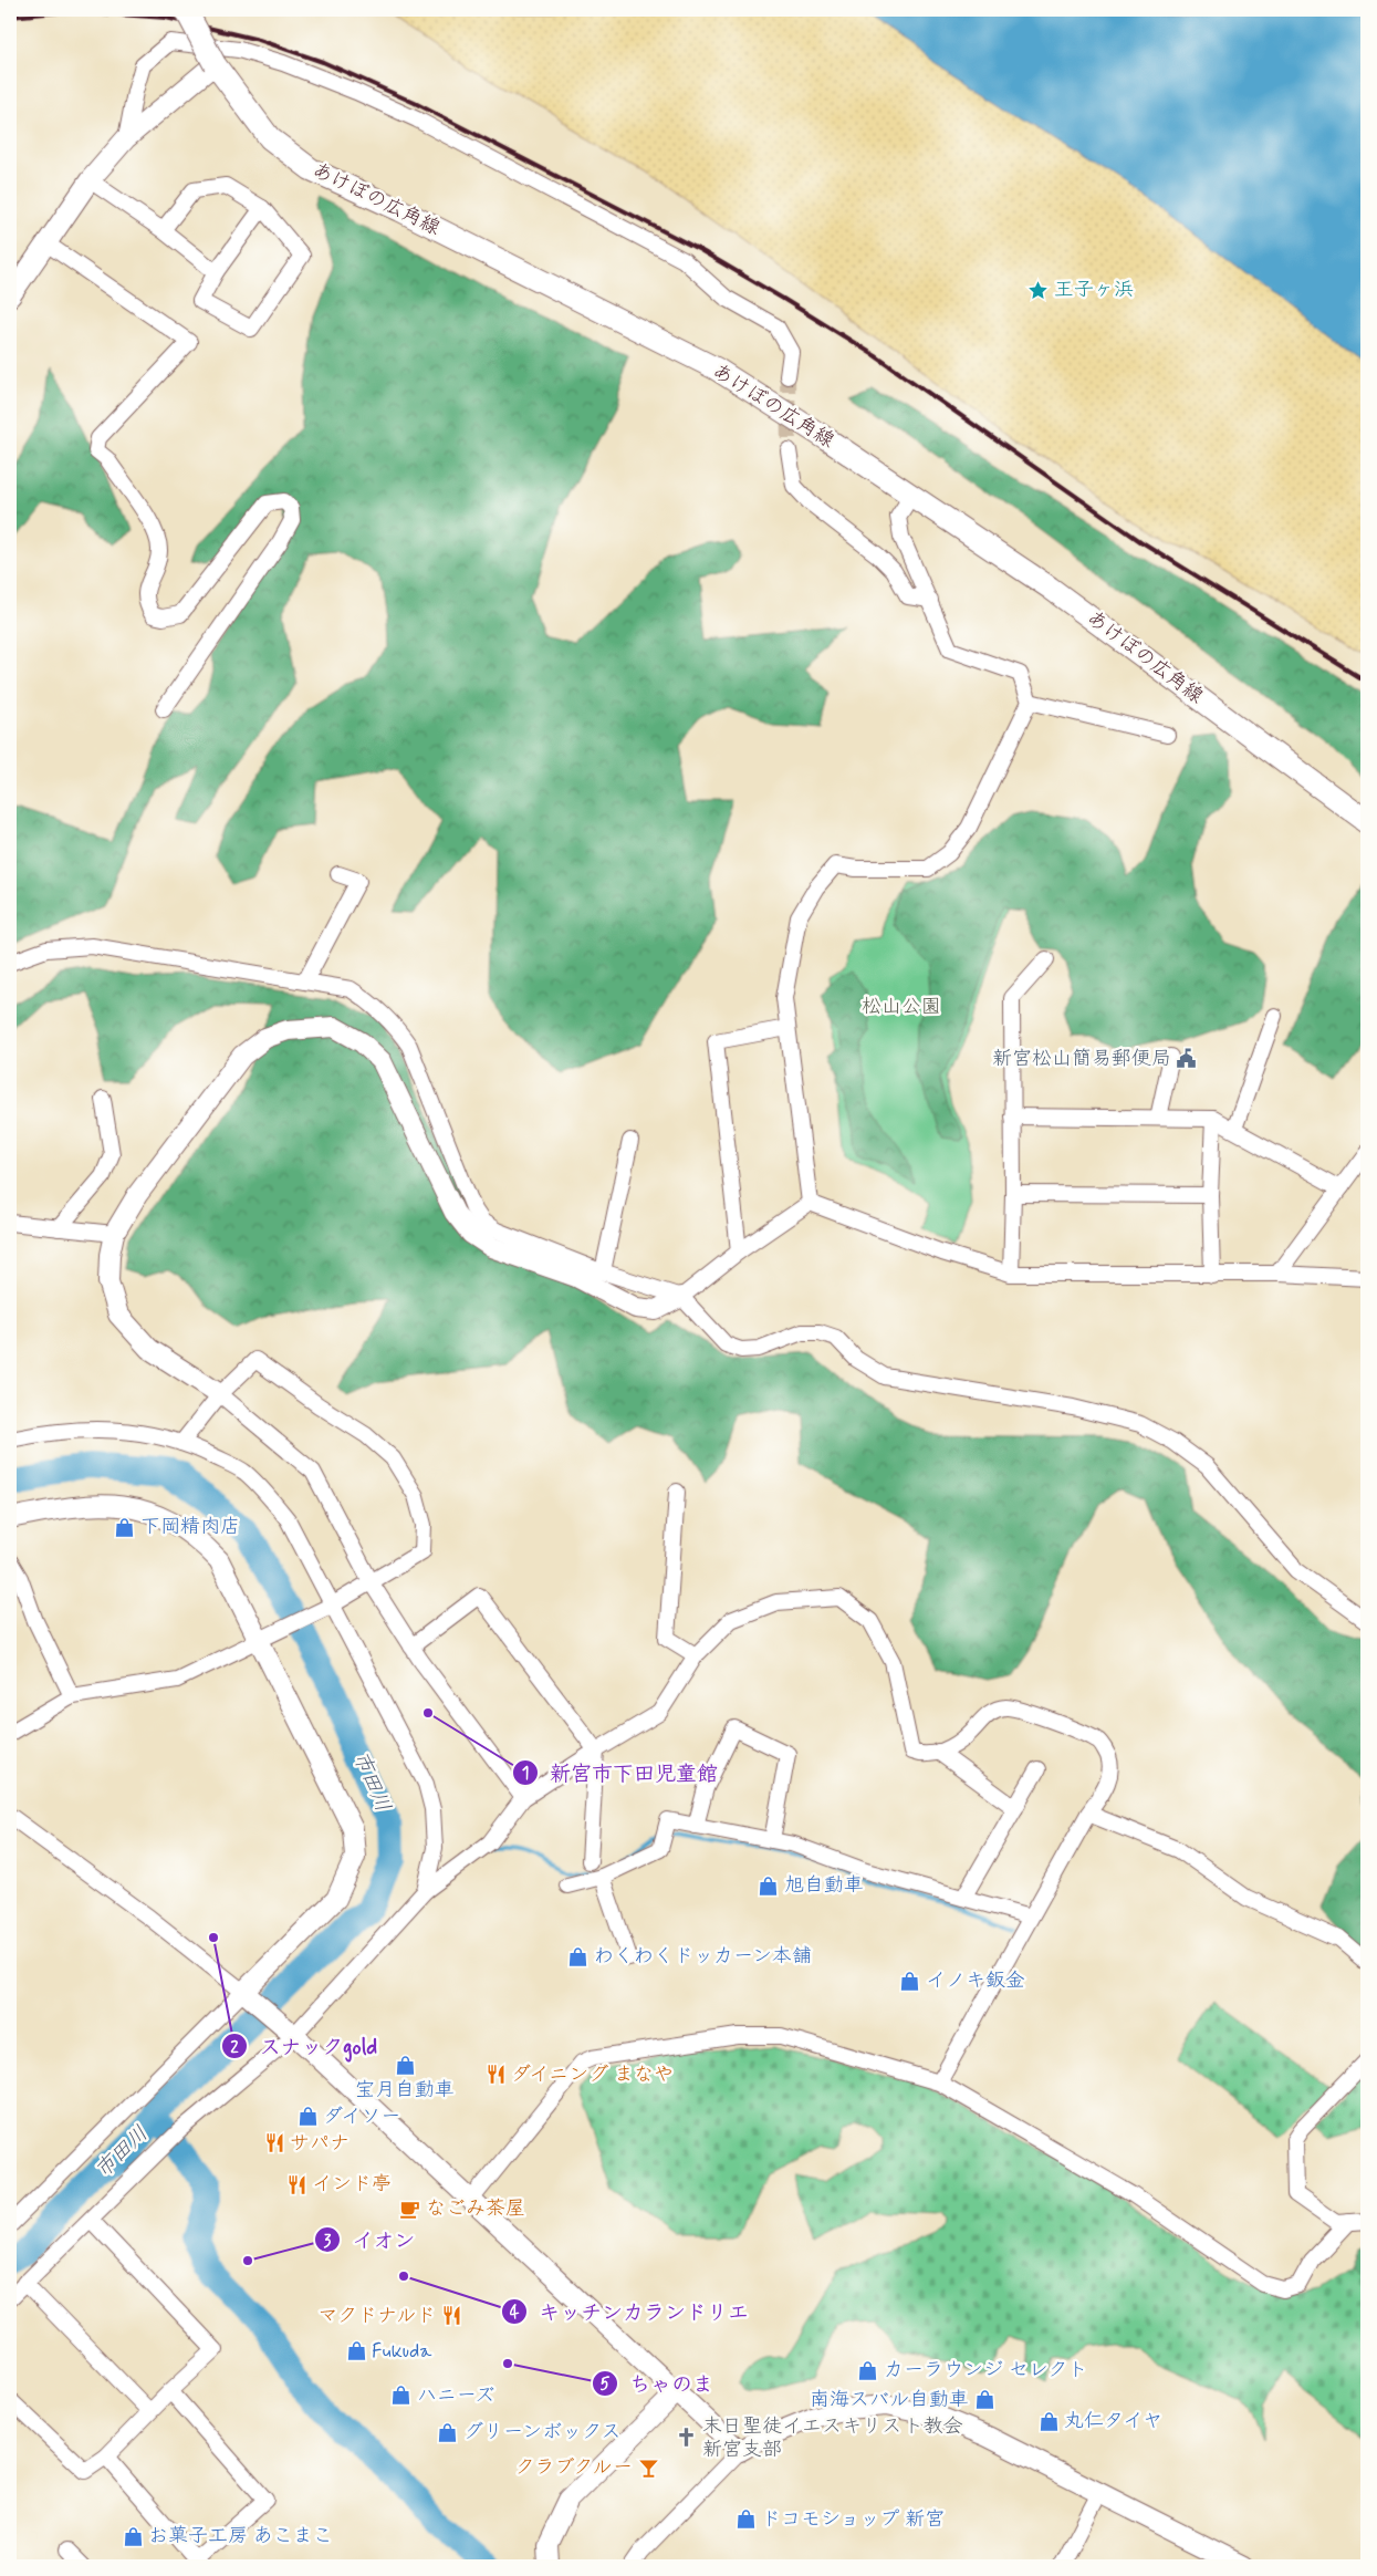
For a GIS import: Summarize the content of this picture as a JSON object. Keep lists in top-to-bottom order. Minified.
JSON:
{"streets":{"main road":["あけぼの広角線"]},"water":["市田川"],"parks":["松山公園"],"places":{"place":["王子ヶ浜"],"public building":["新宮松山簡易郵便局"],"shop":["下岡精肉店","旭自動車","わくわくドッカーン本舗","イノキ鈑金","宝月自動車","ダイソー","Fukuda","カーラウンジ セレクト","ハニーズ","南海スバル自動車","丸仁タイヤ","グリーンボックス","ドコモショップ 新宮","お菓子工房 あこまこ"],"other":["新宮市下田児童館","スナックgold","イオン","キッチンカランドリエ","ちゃのま"],"restaurant":["ダイニング まなや","サパナ","インド亭","マクドナルド"],"cafe":["なごみ茶屋"],"church":["末日聖徒イエスキリスト教会 新宮支部"],"bar":["クラブクルー"]}}
